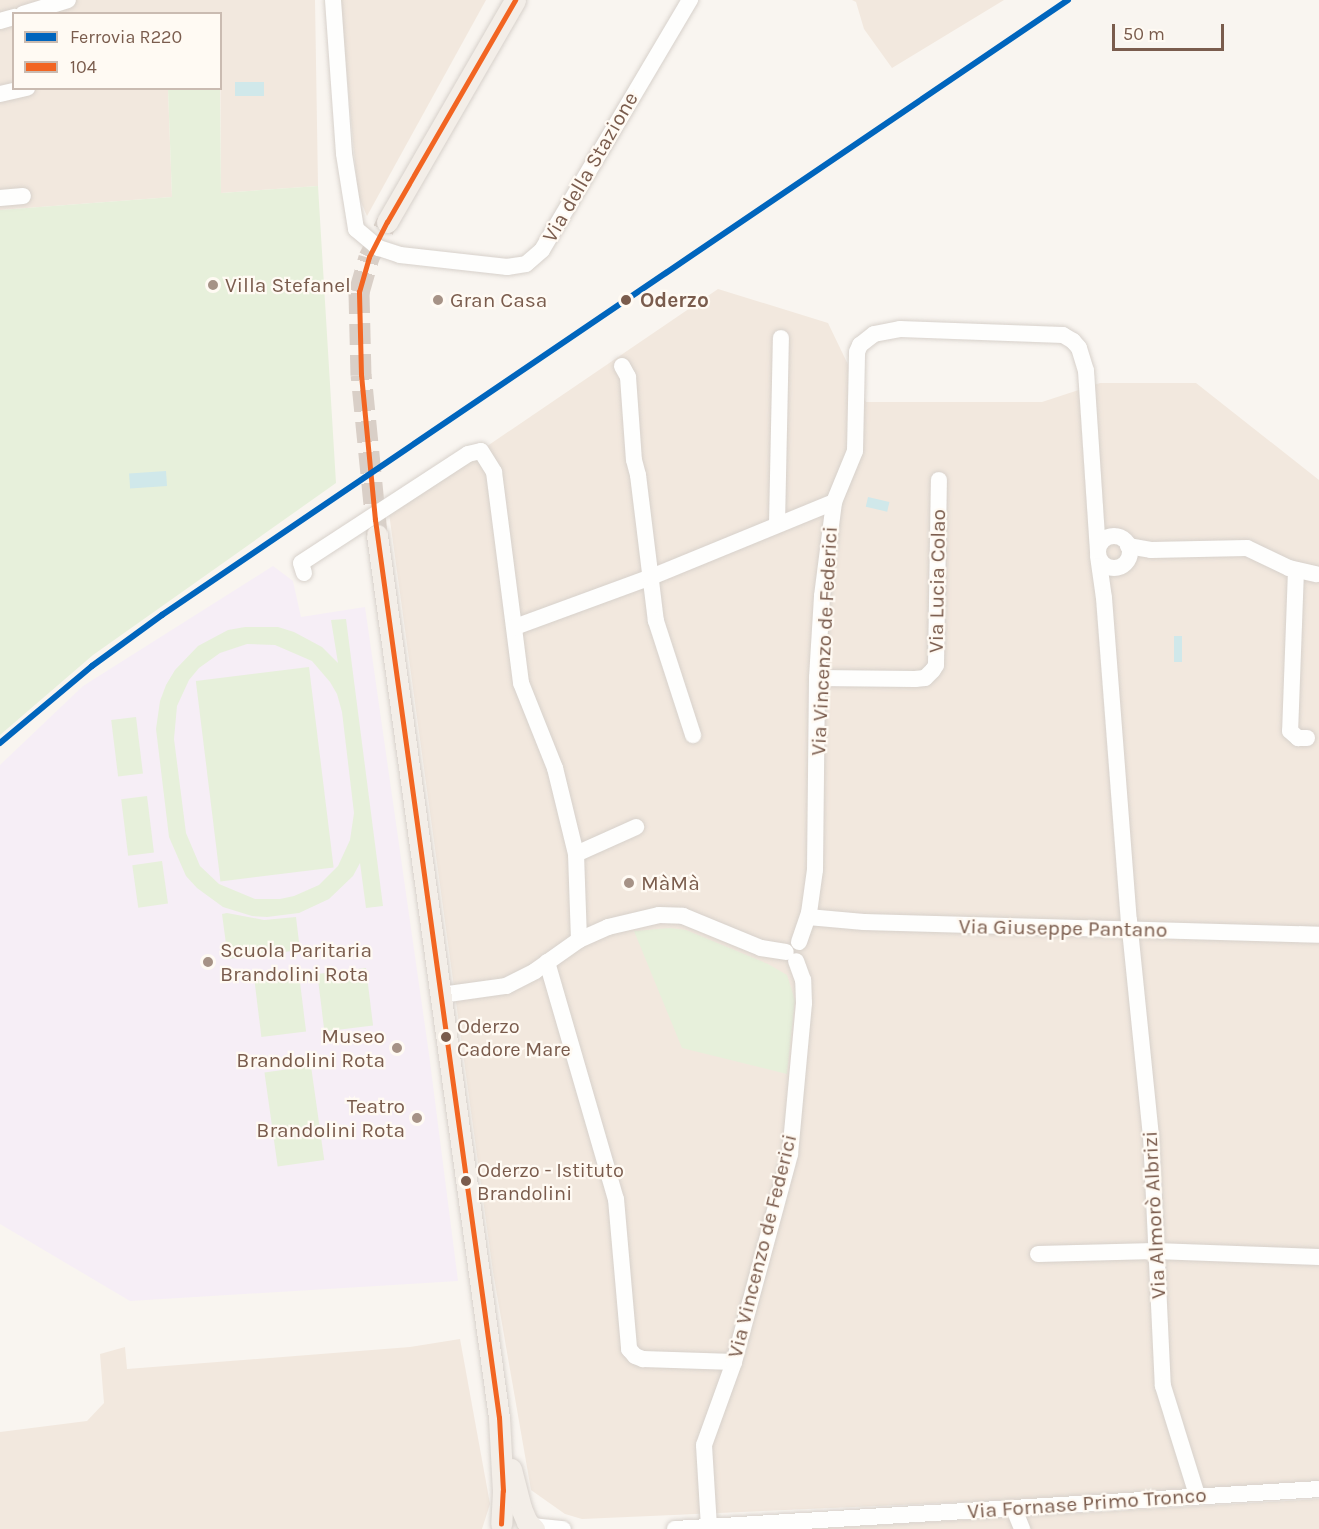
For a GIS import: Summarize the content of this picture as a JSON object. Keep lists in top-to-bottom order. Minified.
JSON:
{"streets":{"street":["Via della Stazione","Via Lucia Colao","Via Vincenzo de Federici","Via Giuseppe Pantano","Via Almorò Albrizi","Via Fornase Primo Tronco"]},"crossings":[["Via Lucia Colao","Via Vincenzo de Federici"],["Via Vincenzo de Federici","Via Giuseppe Pantano"],["Via Vincenzo de Federici","Via Almorò Albrizi"],["Via Vincenzo de Federici","Via Fornase Primo Tronco"],["Via Giuseppe Pantano","Via Almorò Albrizi"],["Via Almorò Albrizi","Via Fornase Primo Tronco"]],"places":["Villa Stefanel","Gran Casa","Oderzo","MàMà","Scuola Paritaria Brandolini Rota","Oderzo Cadore Mare","Museo Brandolini Rota","Teatro Brandolini Rota","Oderzo - Istituto Brandolini"],"lines":["rail line R220","transit line 104"],"legend":["Ferrovia R220","104"],"scale_bar":"50 m"}
